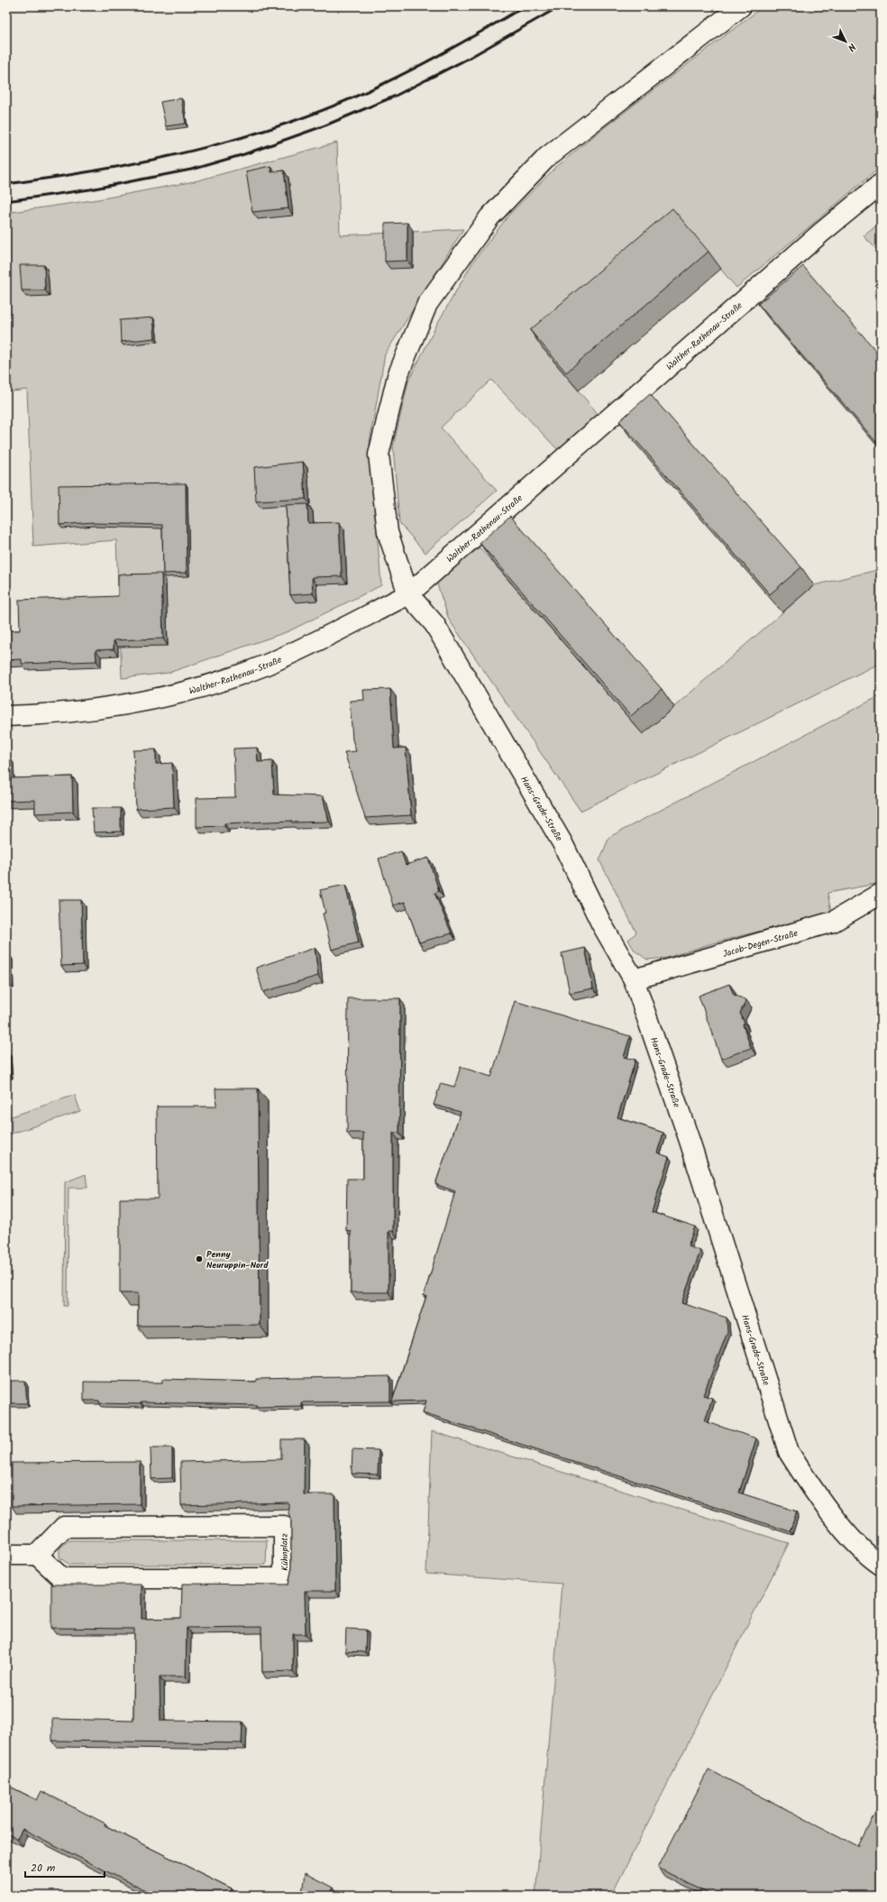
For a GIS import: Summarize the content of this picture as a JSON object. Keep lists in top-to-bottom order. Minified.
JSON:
{"streets":{"street":["Walther-Rathenau-Straße","Hans-Grade-Straße","Jacob-Degen-Straße","Kühnplatz"]},"crossings":[["Walther-Rathenau-Straße","Hans-Grade-Straße"],["Hans-Grade-Straße","Jacob-Degen-Straße"]],"places":["Penny Neuruppin-Nord"],"scale_bar":"20 m","north":"bottom right"}
